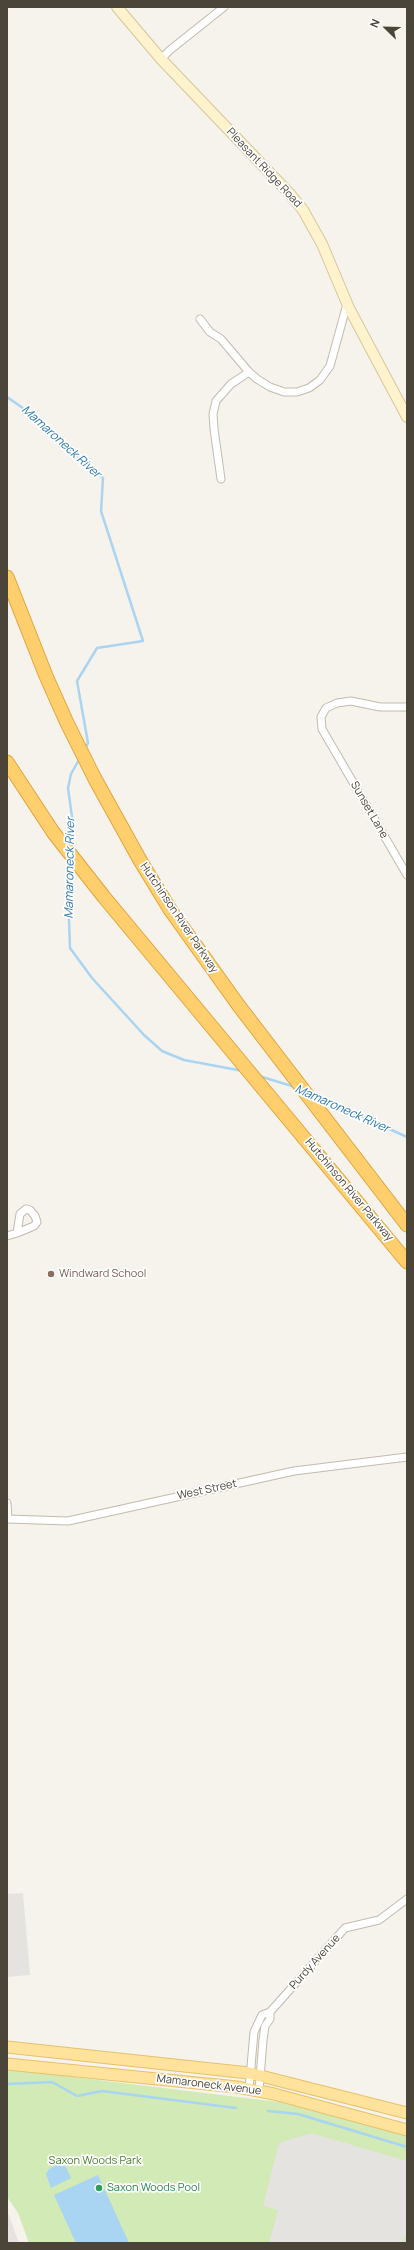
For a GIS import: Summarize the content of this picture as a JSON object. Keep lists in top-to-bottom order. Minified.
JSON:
{"streets":{"highway":["Hutchinson River Parkway"],"main road":["Mamaroneck Avenue"],"street":["Pleasant Ridge Road","Sunset Lane","West Street","Purdy Avenue"]},"crossings":[["Purdy Avenue","Mamaroneck Avenue"]],"water":["Mamaroneck River"],"parks":["Saxon Woods Park"],"places":["Windward School","Saxon Woods Pool"],"north":"top left"}
